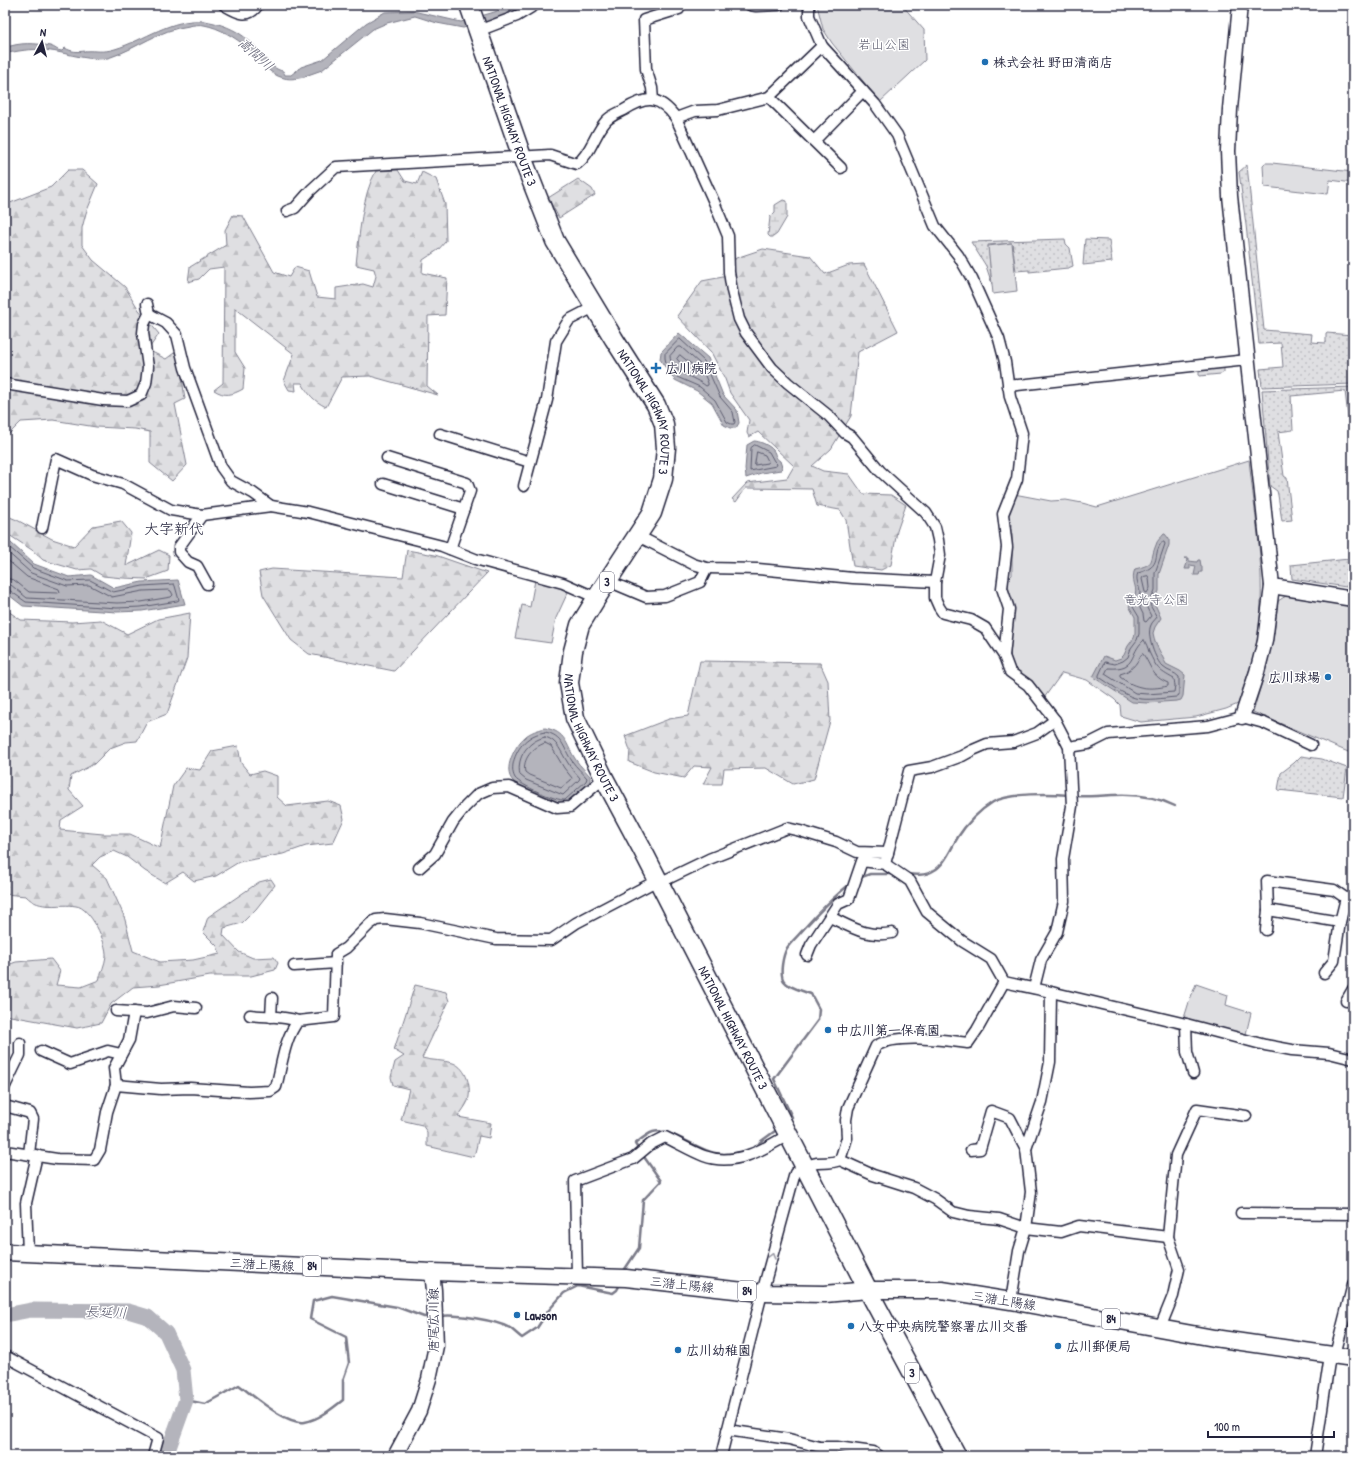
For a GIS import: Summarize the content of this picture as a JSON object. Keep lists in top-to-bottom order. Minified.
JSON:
{"streets":{"highway":["NATIONAL HIGHWAY ROUTE 3","3"],"main road":["三潴上陽線","84"],"street":["唐尾広川線"]},"crossings":[["NATIONAL HIGHWAY ROUTE 3","三潴上陽線"],["三潴上陽線","唐尾広川線"]],"districts":["大字新代"],"water":["高間川","長延川"],"parks":["岩山公園","竜光寺公園"],"places":{"other":["株式会社 野田清商店","広川球場","中広川第一保育園","Lawson","八女中央病院警察署広川交番","広川郵便局","広川幼稚園"],"health":["広川病院"]},"scale_bar":"100 m","north":"top"}
